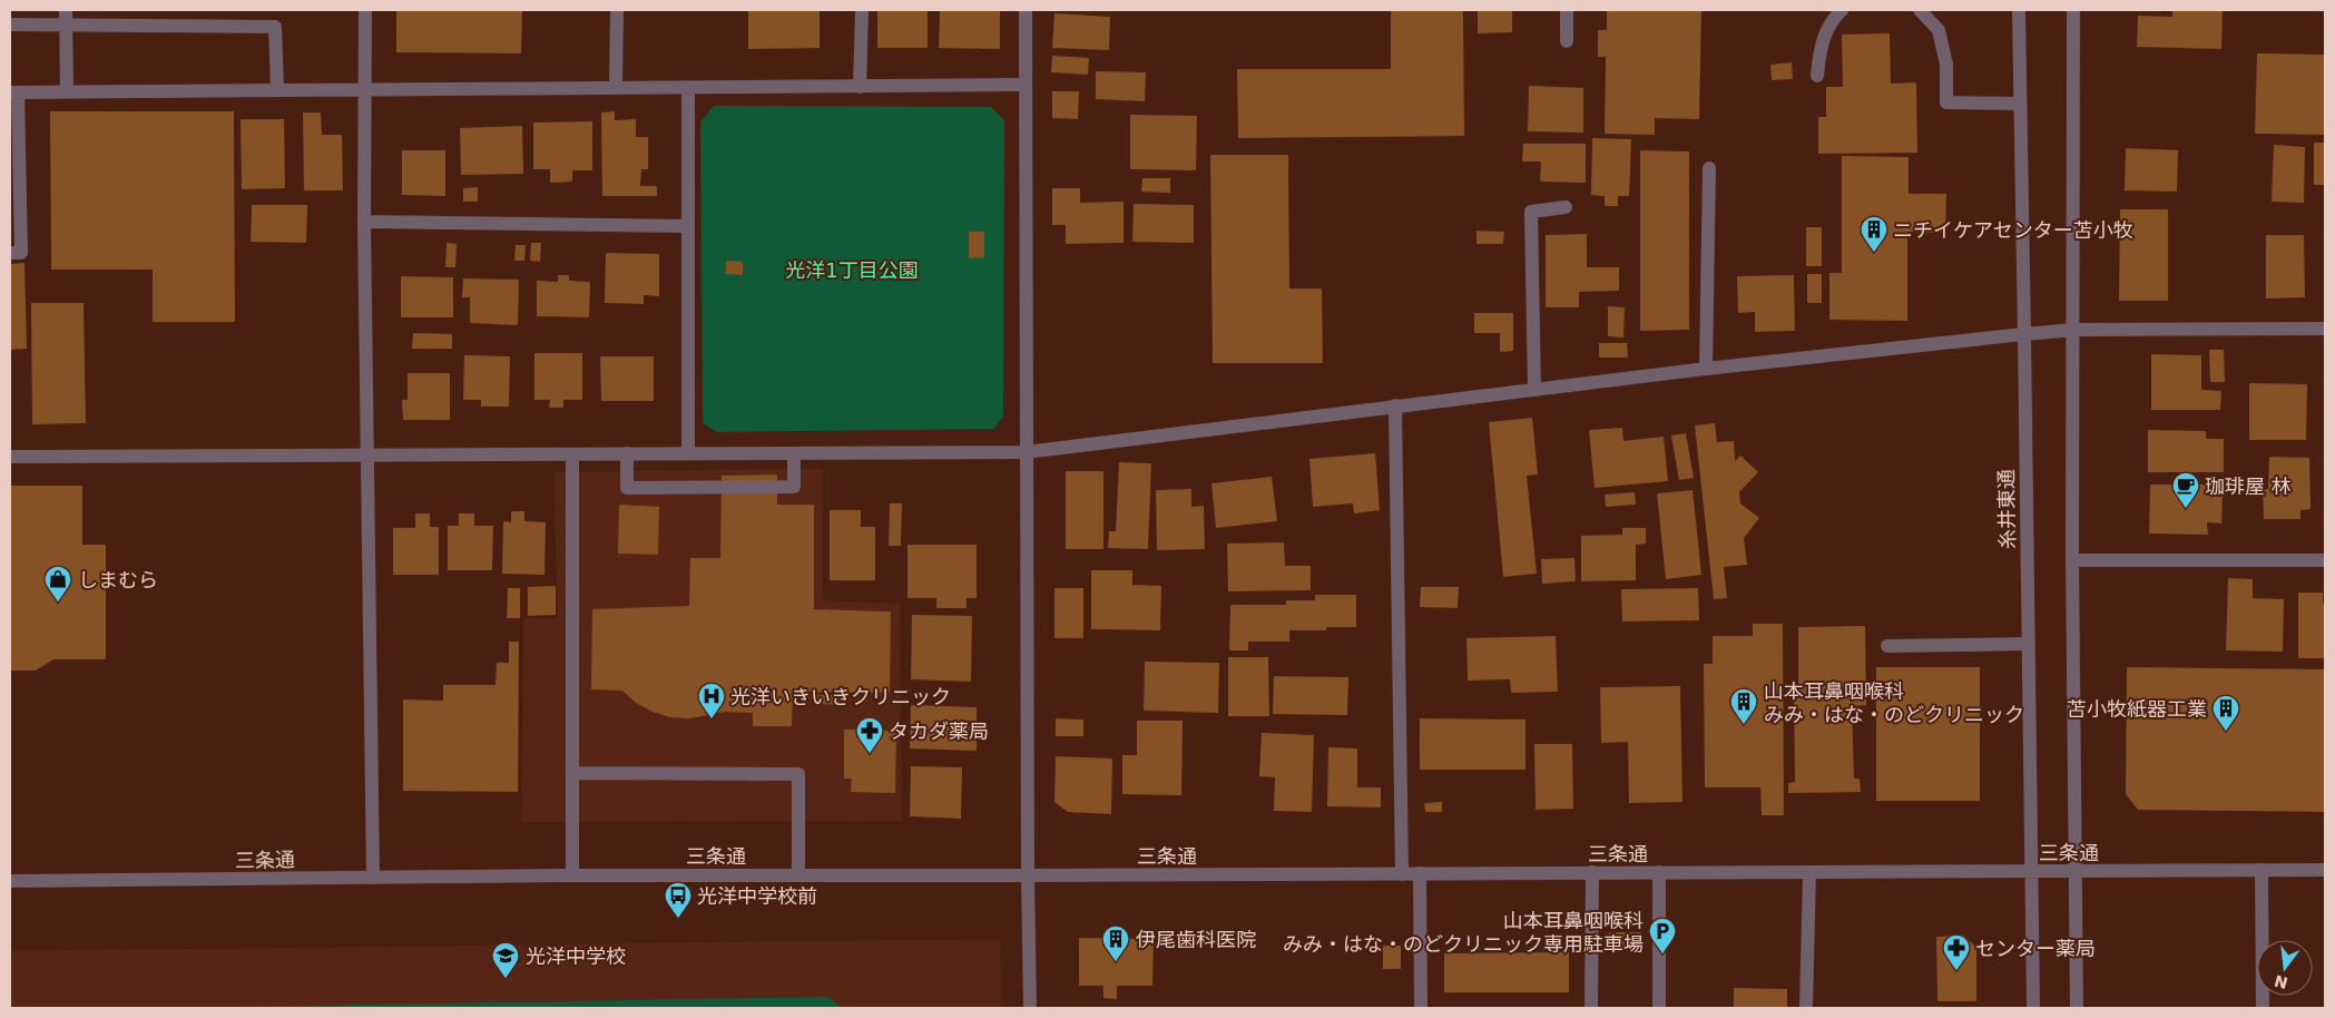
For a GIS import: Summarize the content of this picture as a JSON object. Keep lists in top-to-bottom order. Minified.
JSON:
{"streets":{"street":["糸井東通","三条通"]},"crossings":[["糸井東通","三条通"]],"parks":["光洋1丁目公園"],"places":{"building":["ニチイケアセンター苫小牧","山本耳鼻咽喉科 みみ・はな・のどクリニック","苫小牧紙器工業","伊尾歯科医院"],"cafe":["珈琲屋 林"],"shop":["しまむら"],"hospital":["光洋いきいきクリニック"],"pharmacy":["タカダ薬局","センター薬局"],"bus stop":["光洋中学校前"],"parking":["山本耳鼻咽喉科 みみ・はな・のどクリニック専用駐車場"],"school or university":["光洋中学校"]},"north":"bottom"}
